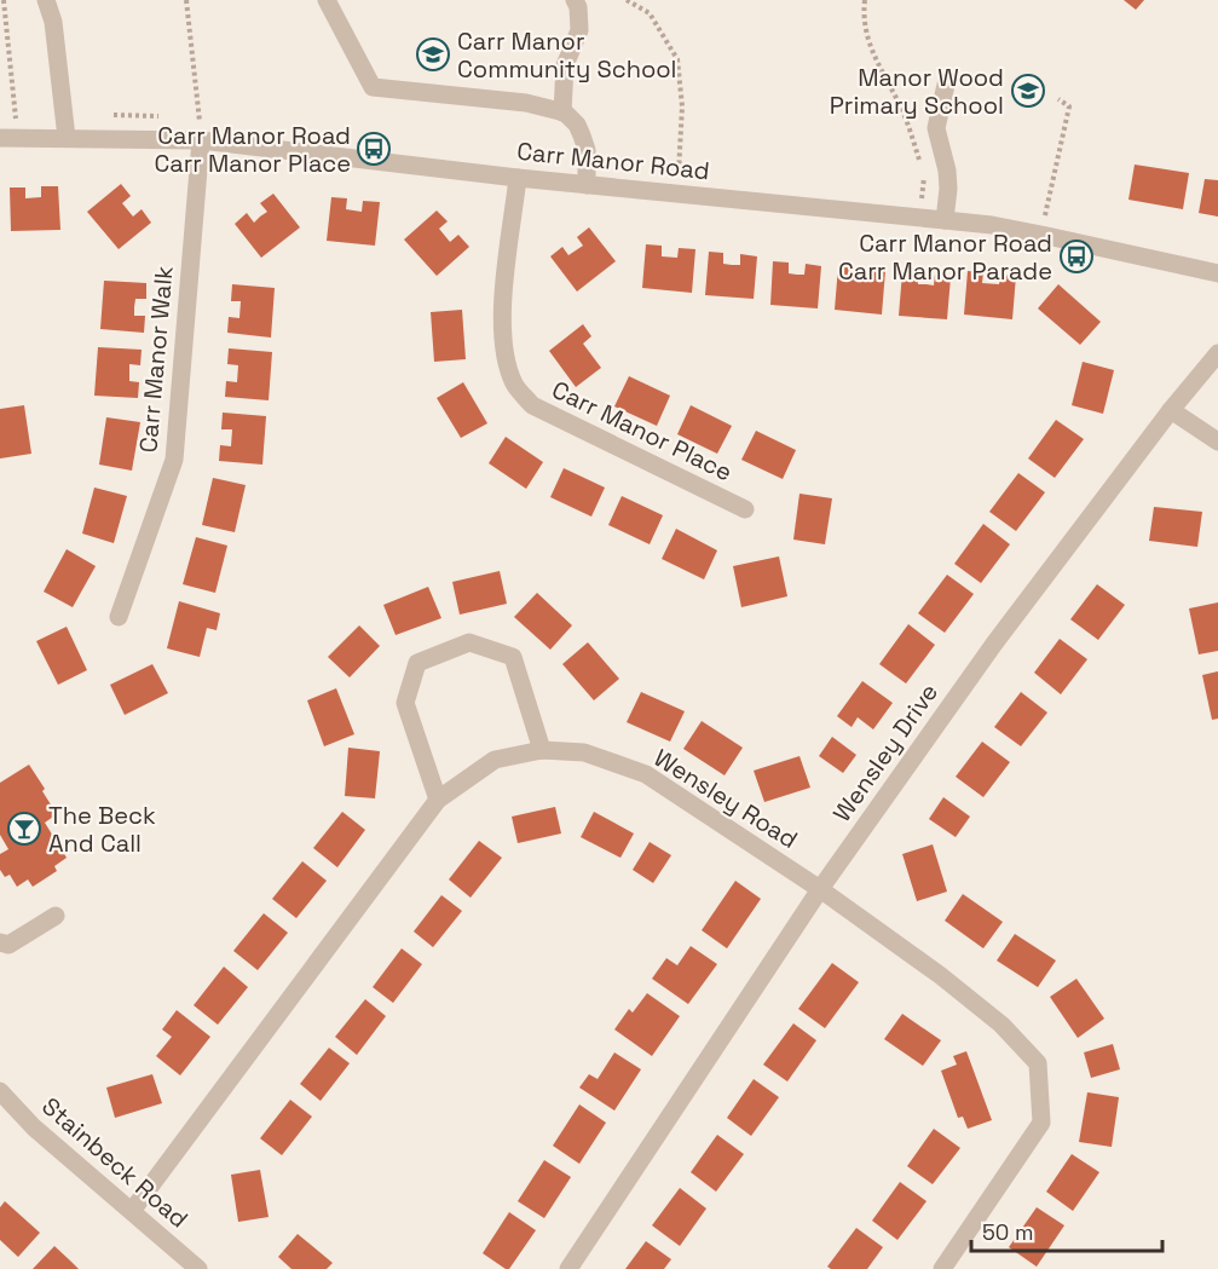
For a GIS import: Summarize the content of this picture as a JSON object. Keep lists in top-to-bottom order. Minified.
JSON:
{"streets":{"street":["Carr Manor Road","Carr Manor Walk","Carr Manor Place","Wensley Drive","Wensley Road","Stainbeck Road"]},"crossings":[["Carr Manor Road","Carr Manor Walk"],["Carr Manor Road","Carr Manor Place"],["Wensley Drive","Wensley Road"],["Wensley Road","Stainbeck Road"]],"places":{"school or university":["Carr Manor Community School","Manor Wood Primary School"],"bus stop":["Carr Manor Road Carr Manor Place","Carr Manor Road Carr Manor Parade"],"bar":["The Beck And Call"]},"scale_bar":"50 m"}
